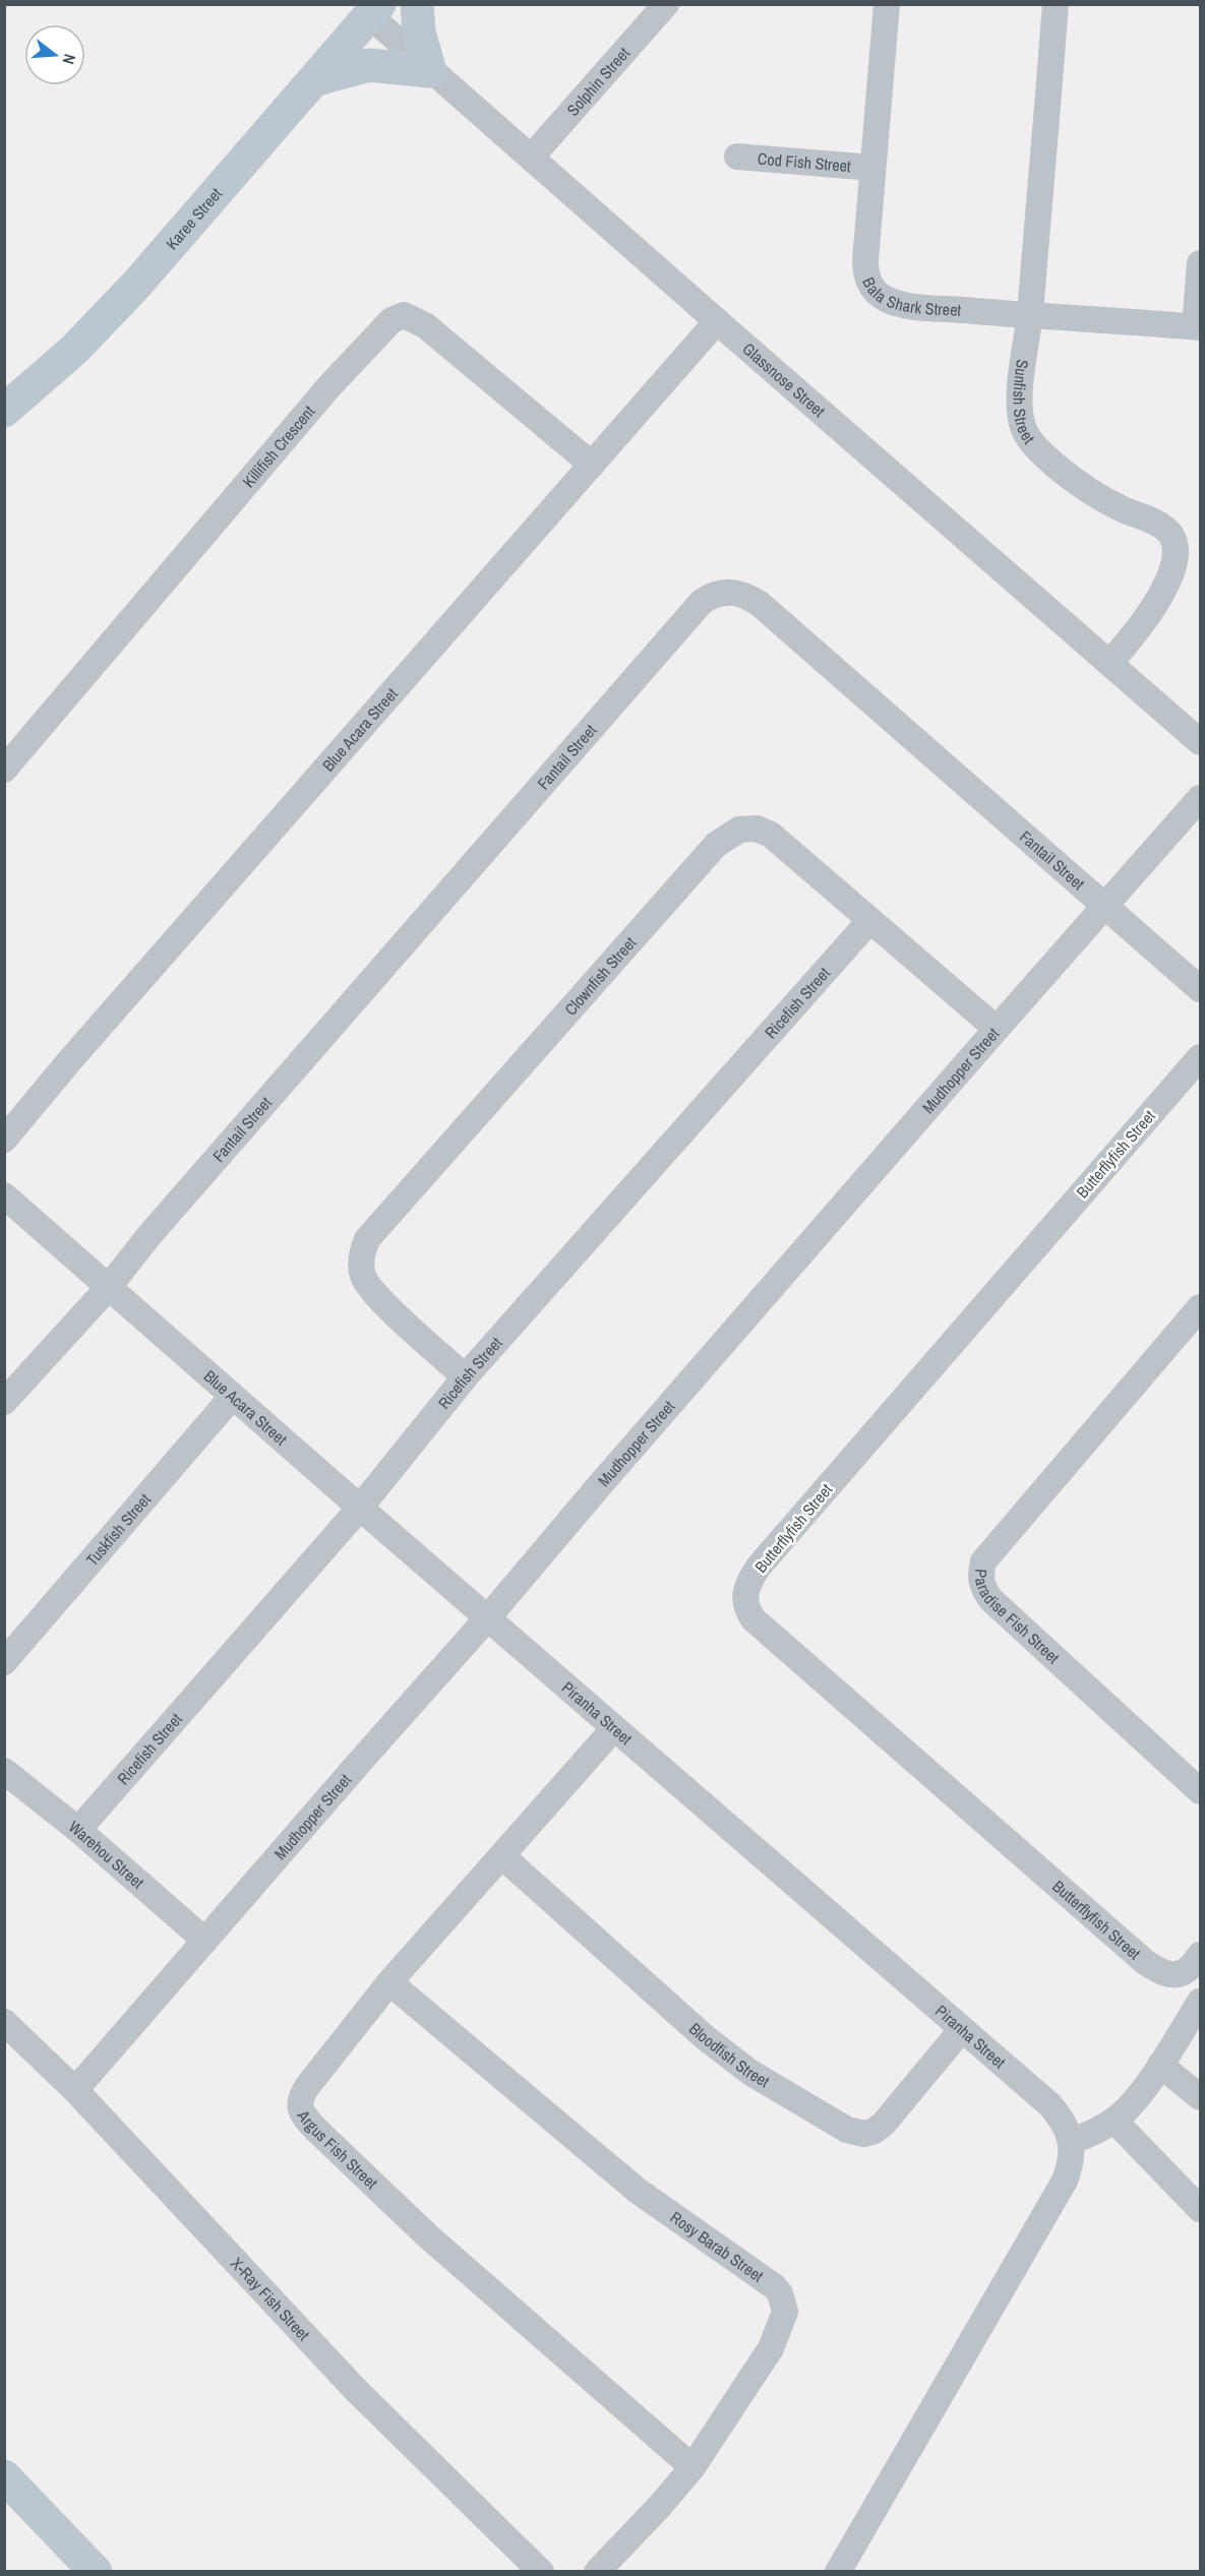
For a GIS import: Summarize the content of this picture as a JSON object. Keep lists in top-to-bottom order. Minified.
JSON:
{"streets":{"street":["Solphin Street","Cod Fish Street","Karee Street","Bala Shark Street","Glassnose Street","Sunfish Street","Killifish Crescent","Blue Acara Street","Fantail Street","Clownfish Street","Ricefish Street","Mudhopper Street","Butterflyfish Street","Tuskfish Street","Paradise Fish Street","Piranha Street","Warehou Street","Bloodfish Street","Argus Fish Street","Rosy Barab Street","X-Ray Fish Street"]},"crossings":[["Solphin Street","Glassnose Street"],["Cod Fish Street","Bala Shark Street"],["Karee Street","Glassnose Street"],["Bala Shark Street","Sunfish Street"],["Glassnose Street","Sunfish Street"],["Glassnose Street","Blue Acara Street"],["Killifish Crescent","Blue Acara Street"],["Blue Acara Street","Fantail Street"],["Blue Acara Street","Ricefish Street"],["Blue Acara Street","Mudhopper Street"],["Blue Acara Street","Tuskfish Street"],["Blue Acara Street","Piranha Street"],["Fantail Street","Mudhopper Street"],["Clownfish Street","Ricefish Street"],["Clownfish Street","Mudhopper Street"],["Ricefish Street","Warehou Street"],["Mudhopper Street","Piranha Street"],["Mudhopper Street","Warehou Street"],["Mudhopper Street","X-Ray Fish Street"],["Piranha Street","Bloodfish Street"],["Piranha Street","Argus Fish Street"],["Bloodfish Street","Argus Fish Street"],["Argus Fish Street","Rosy Barab Street"]],"north":"right"}
